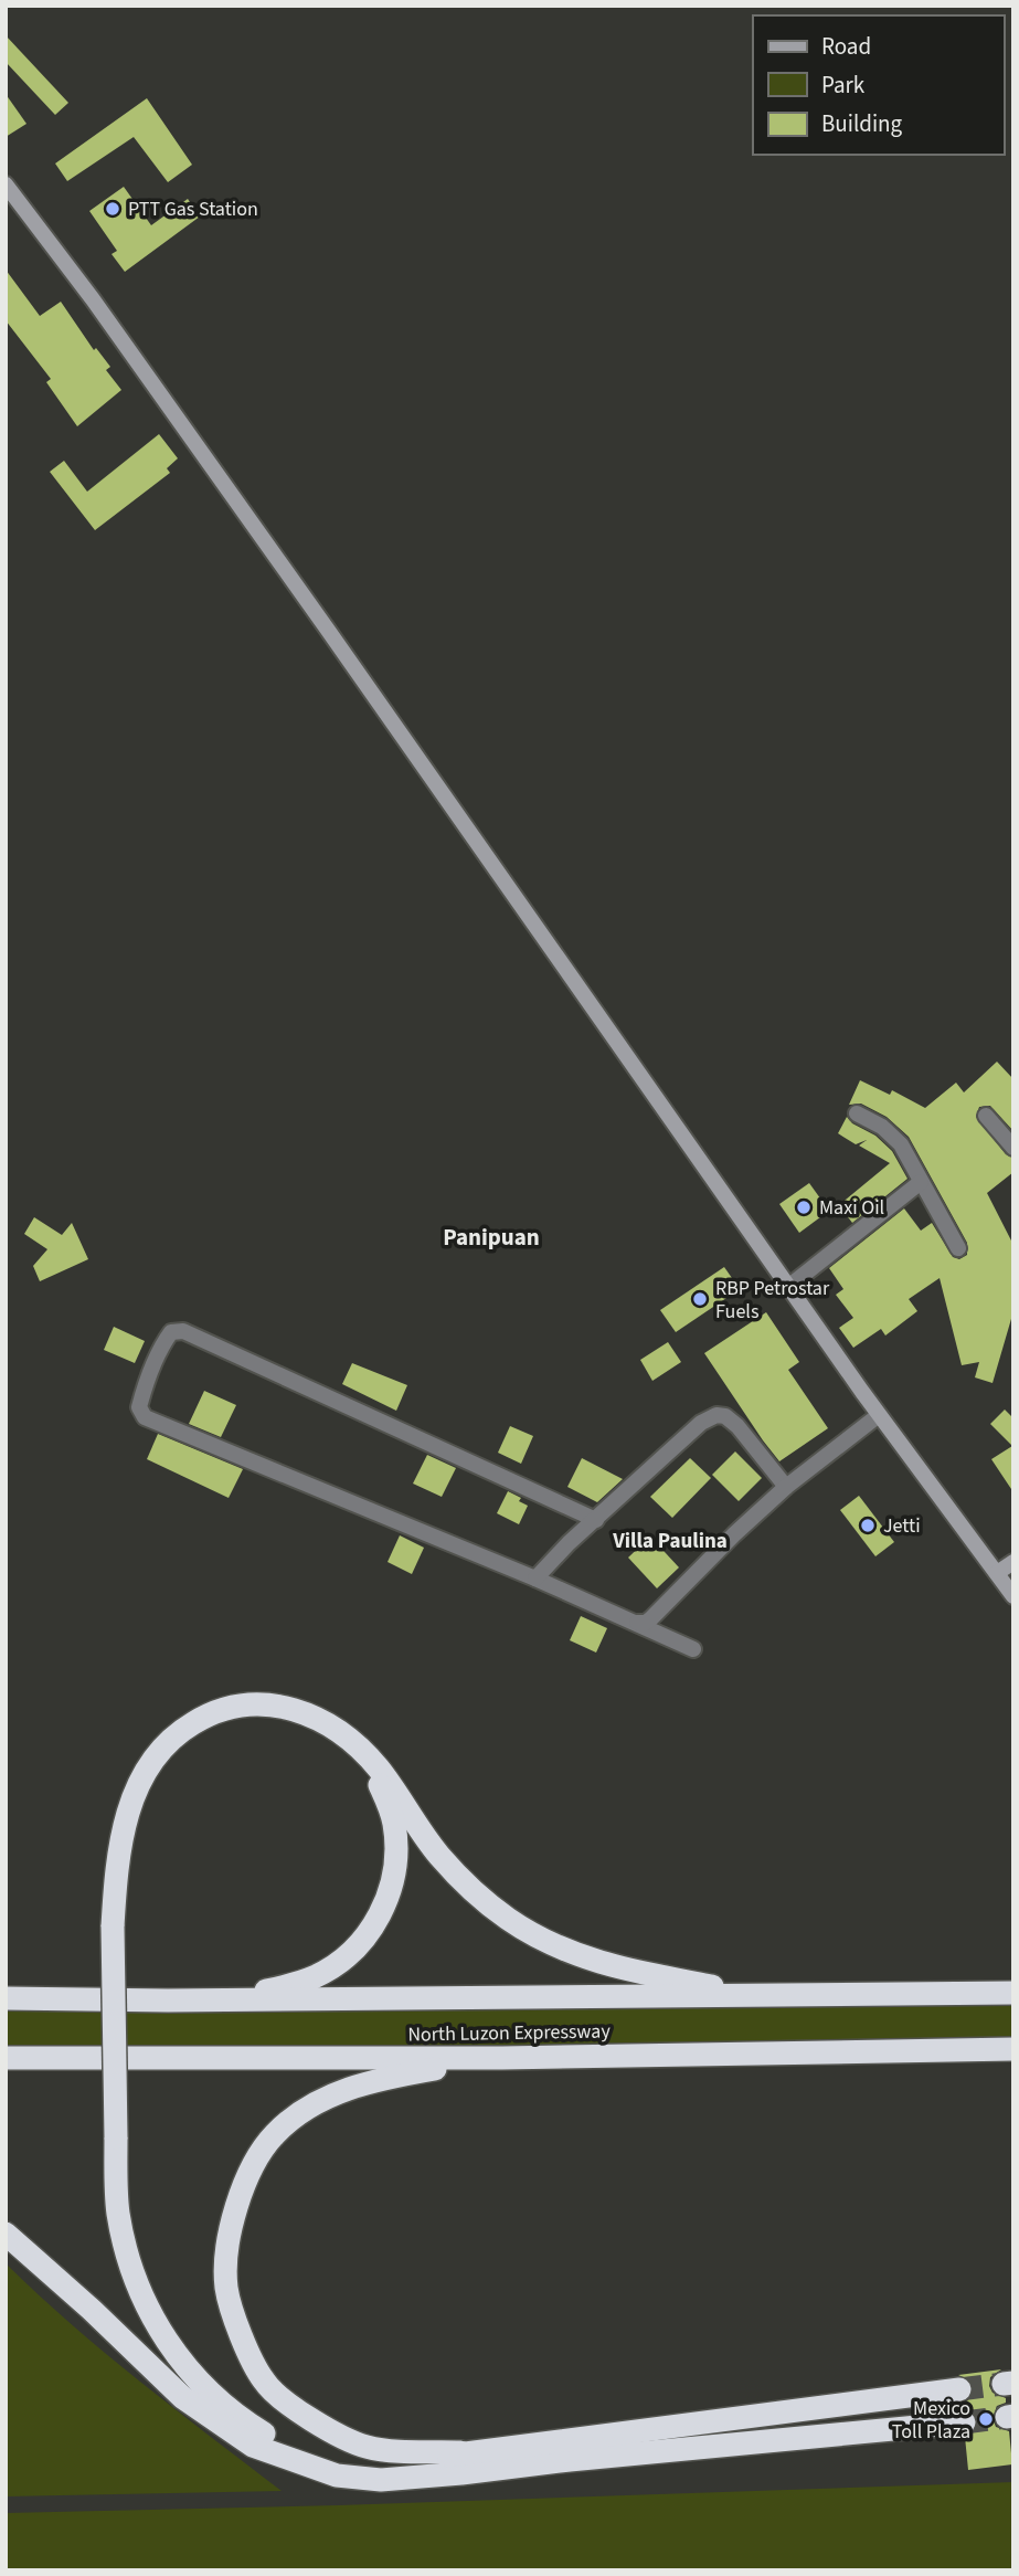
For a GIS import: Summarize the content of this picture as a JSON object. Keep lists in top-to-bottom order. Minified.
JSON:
{"streets":{"highway":["North Luzon Expressway"]},"districts":["Panipuan","Villa Paulina"],"places":["PTT Gas Station","Maxi Oil","RBP Petrostar Fuels","Jetti","Mexico Toll Plaza"],"legend":["Road","Park","Building"]}
